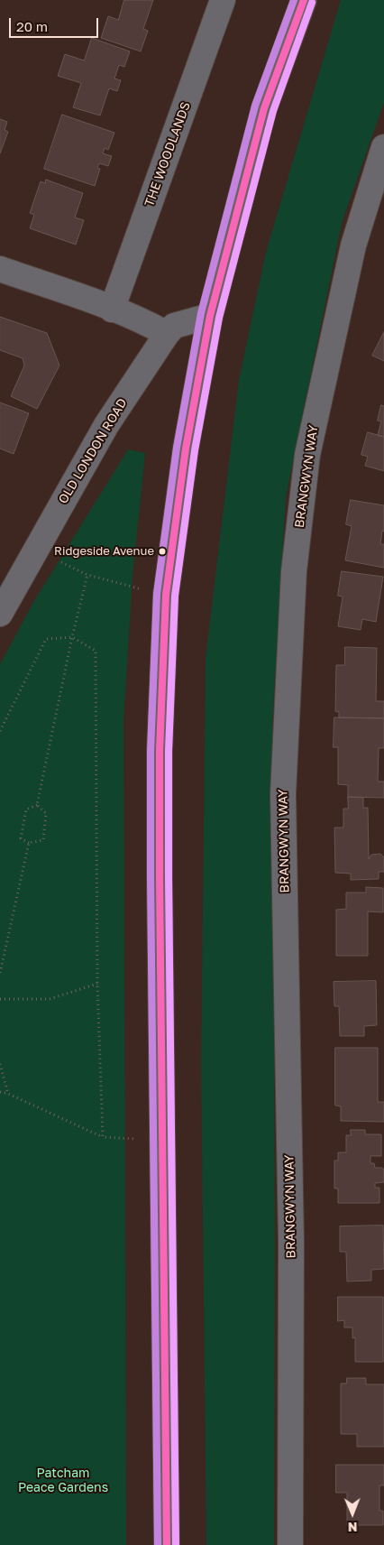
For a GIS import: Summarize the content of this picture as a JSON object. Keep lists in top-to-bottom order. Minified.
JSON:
{"streets":{"street":["THE WOODLANDS","OLD LONDON ROAD","BRANGWYN WAY"]},"parks":["Patcham Peace Gardens"],"places":["Ridgeside Avenue"],"scale_bar":"20 m","north":"bottom"}
